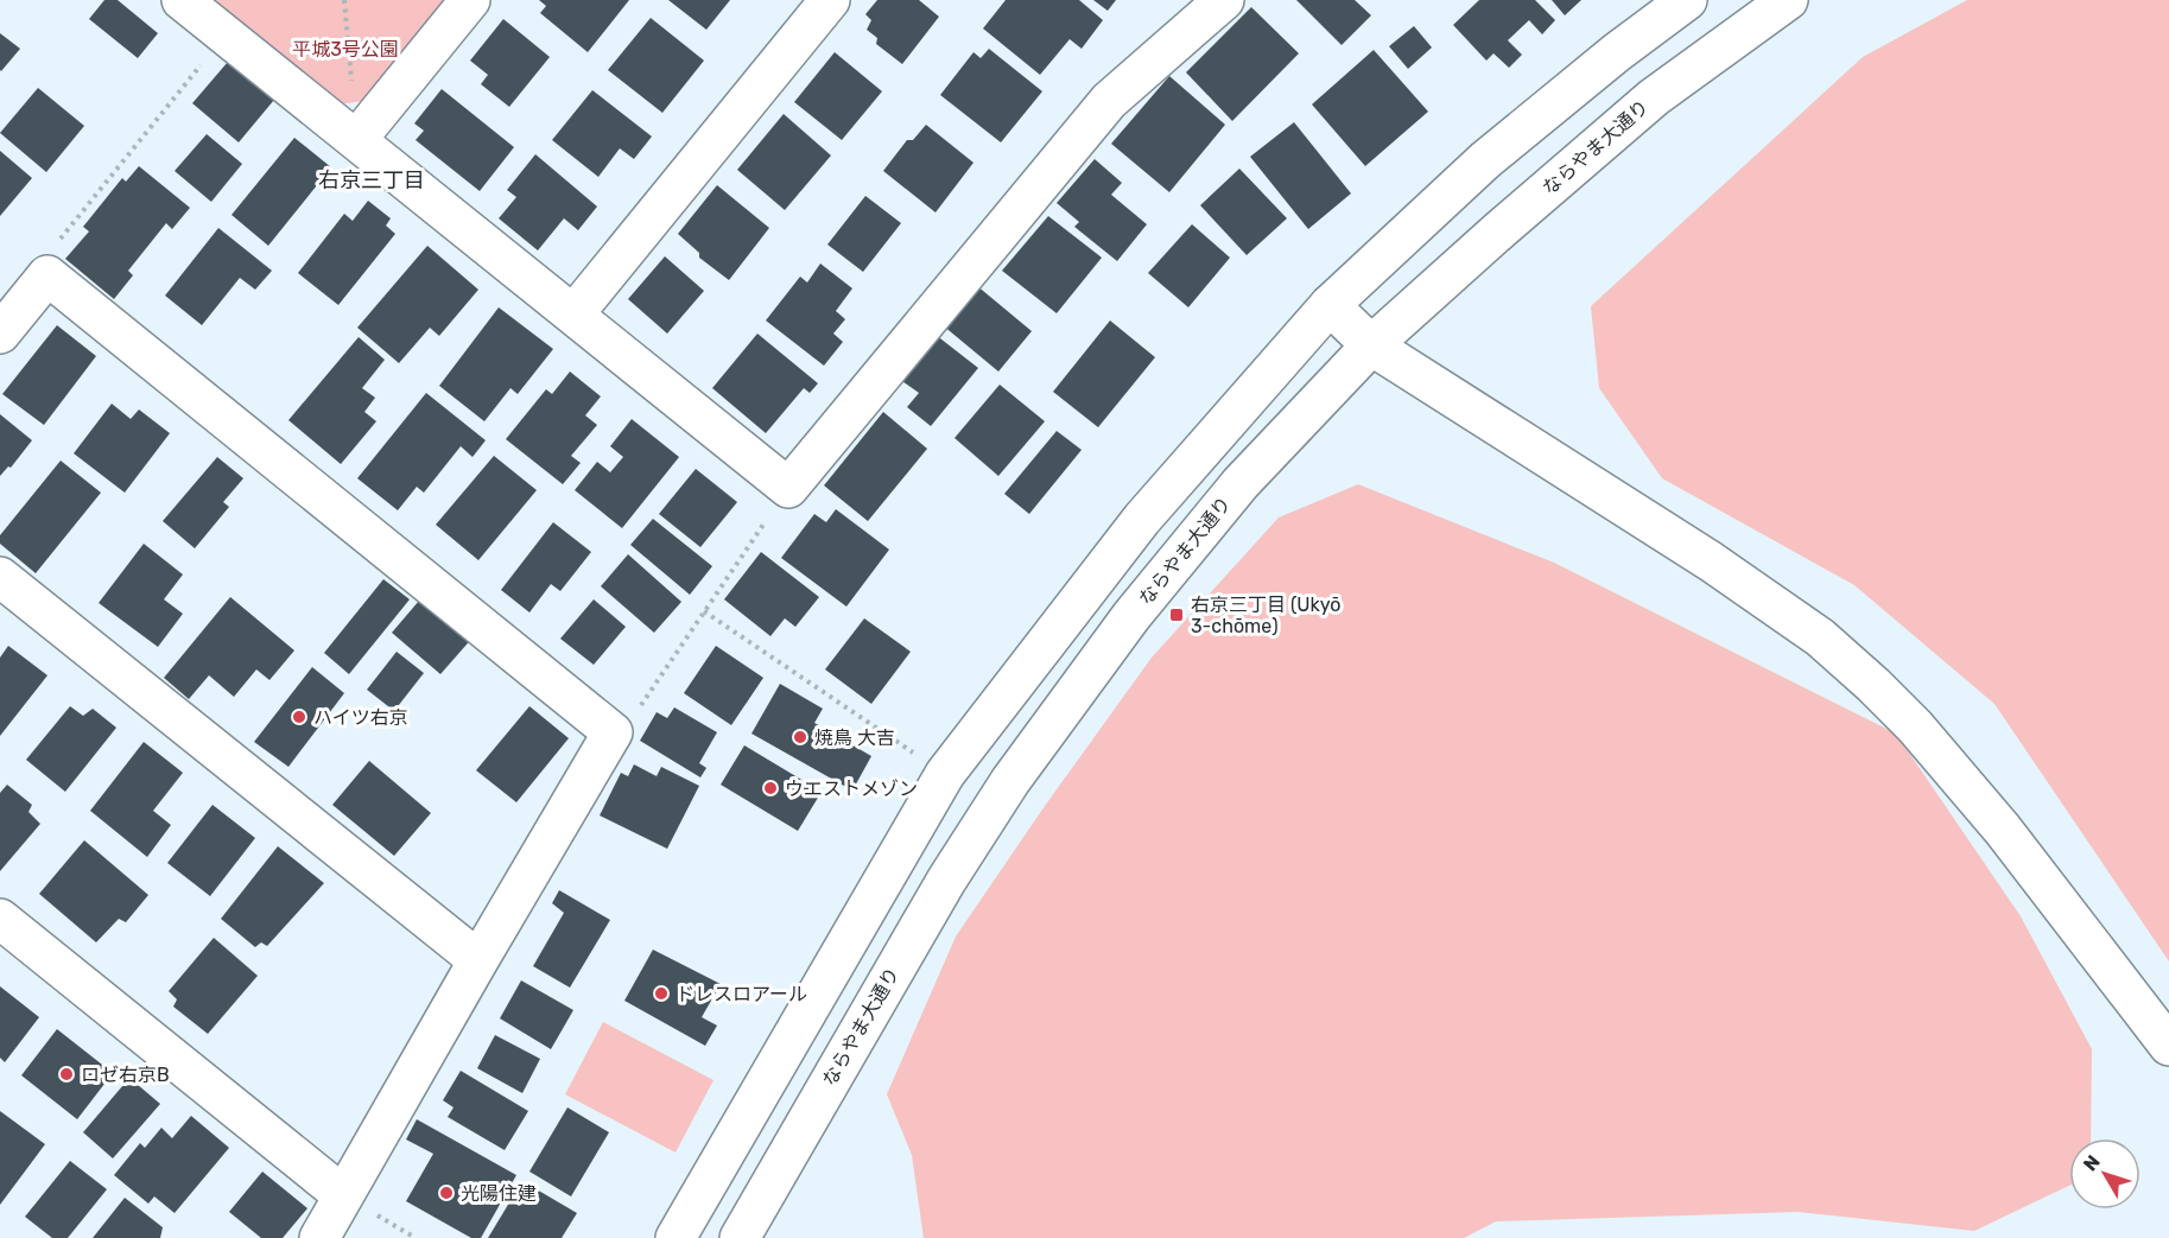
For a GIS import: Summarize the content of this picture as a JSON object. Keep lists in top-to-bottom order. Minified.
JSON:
{"streets":{"street":["ならやま大通り"]},"districts":["右京三丁目"],"parks":["平城3号公園"],"places":{"transit":["右京三丁目 (Ukyō 3-chōme)"],"other":["ハイツ右京","焼鳥 大吉","ウエストメゾン","ドレスロアール","ロゼ右京B","光陽住建"]},"north":"top left"}
